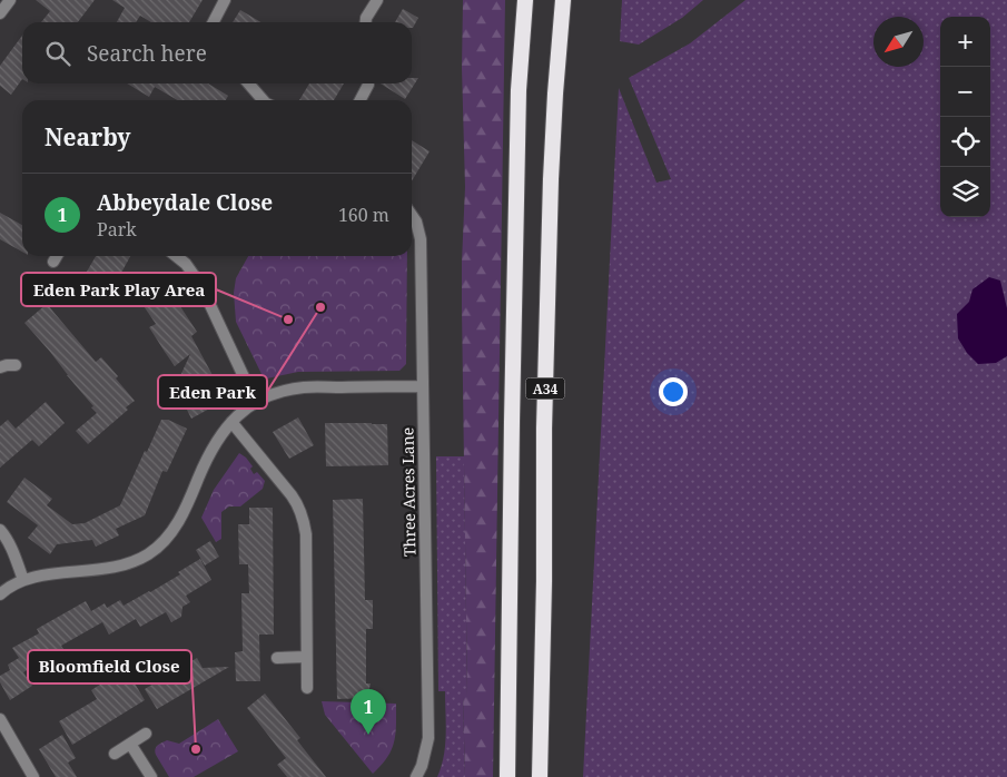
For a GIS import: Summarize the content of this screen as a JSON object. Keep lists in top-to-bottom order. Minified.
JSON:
{"streets":{"highway":["A34"],"street":["Three Acres Lane"]},"places":["Eden Park","Eden Park Play Area","Bloomfield Close"],"north":"bottom left","page":{"map_buttons":["+","−"],"search":"Search here","heading":"Nearby","list":[{"mark":"1","name":"Abbeydale Close","note":"Park","value":"160 m"}],"pins":"1"}}
